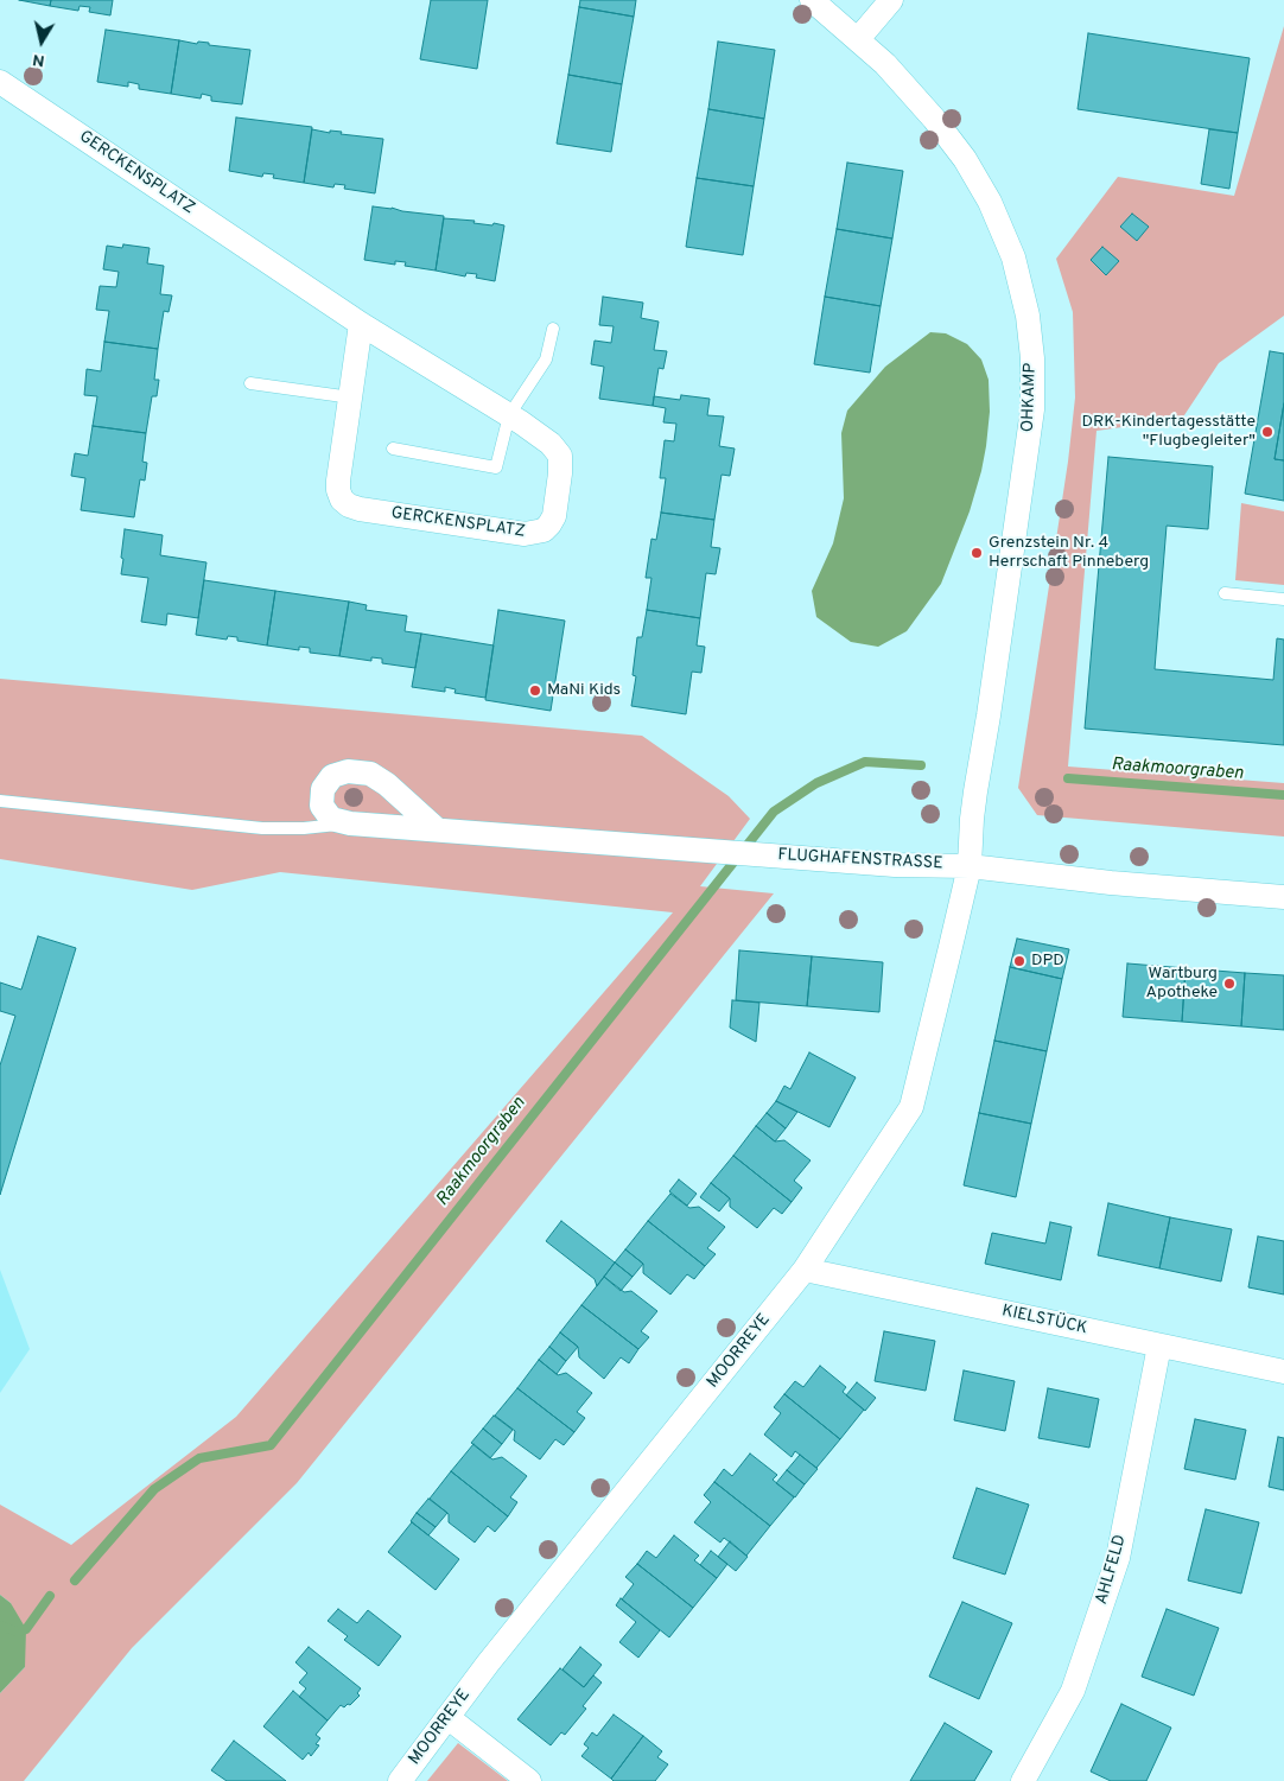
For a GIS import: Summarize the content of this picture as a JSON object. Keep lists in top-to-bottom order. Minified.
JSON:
{"streets":{"street":["GERCKENSPLATZ","OHKAMP","FLUGHAFENSTRASSE","KIELSTÜCK","MOORREYE","AHLFELD"]},"crossings":[["OHKAMP","FLUGHAFENSTRASSE"],["OHKAMP","MOORREYE"],["FLUGHAFENSTRASSE","MOORREYE"],["KIELSTÜCK","MOORREYE"],["KIELSTÜCK","AHLFELD"]],"water":["Raakmoorgraben"],"places":["DRK-Kindertagesstätte \"Flugbegleiter\"","Grenzstein Nr. 4 Herrschaft Pinneberg","MaNi Kids","DPD","Wartburg Apotheke"],"north":"bottom"}
